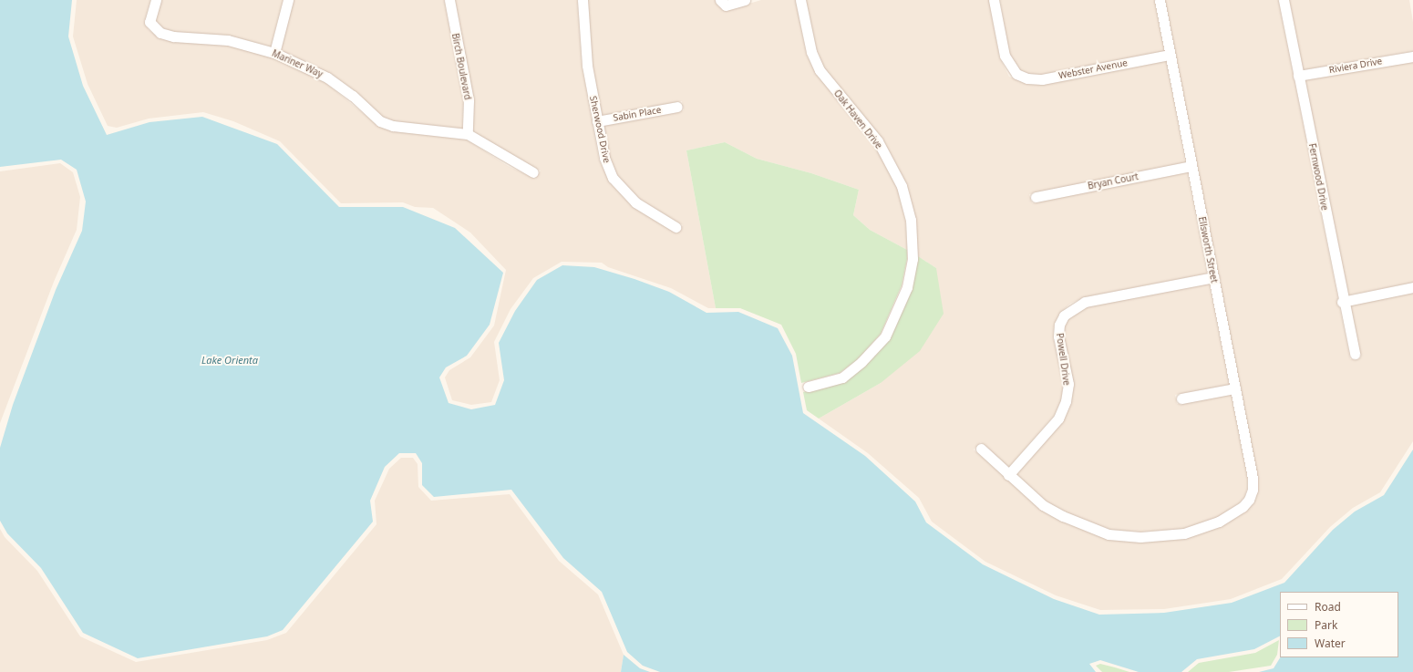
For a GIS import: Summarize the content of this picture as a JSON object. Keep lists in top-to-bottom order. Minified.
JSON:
{"streets":{"street":["Mariner Way","Riviera Drive","Birch Boulevard","Webster Avenue","Sabin Place","Oak Haven Drive","Sherwood Drive","Fernwood Drive","Bryan Court","Ellsworth Street","Powell Drive"]},"crossings":[["Mariner Way","Birch Boulevard"],["Riviera Drive","Fernwood Drive"],["Webster Avenue","Ellsworth Street"],["Sabin Place","Sherwood Drive"],["Bryan Court","Ellsworth Street"],["Ellsworth Street","Powell Drive"]],"water":["Lake Orienta"],"legend":["Road","Park","Water"]}
